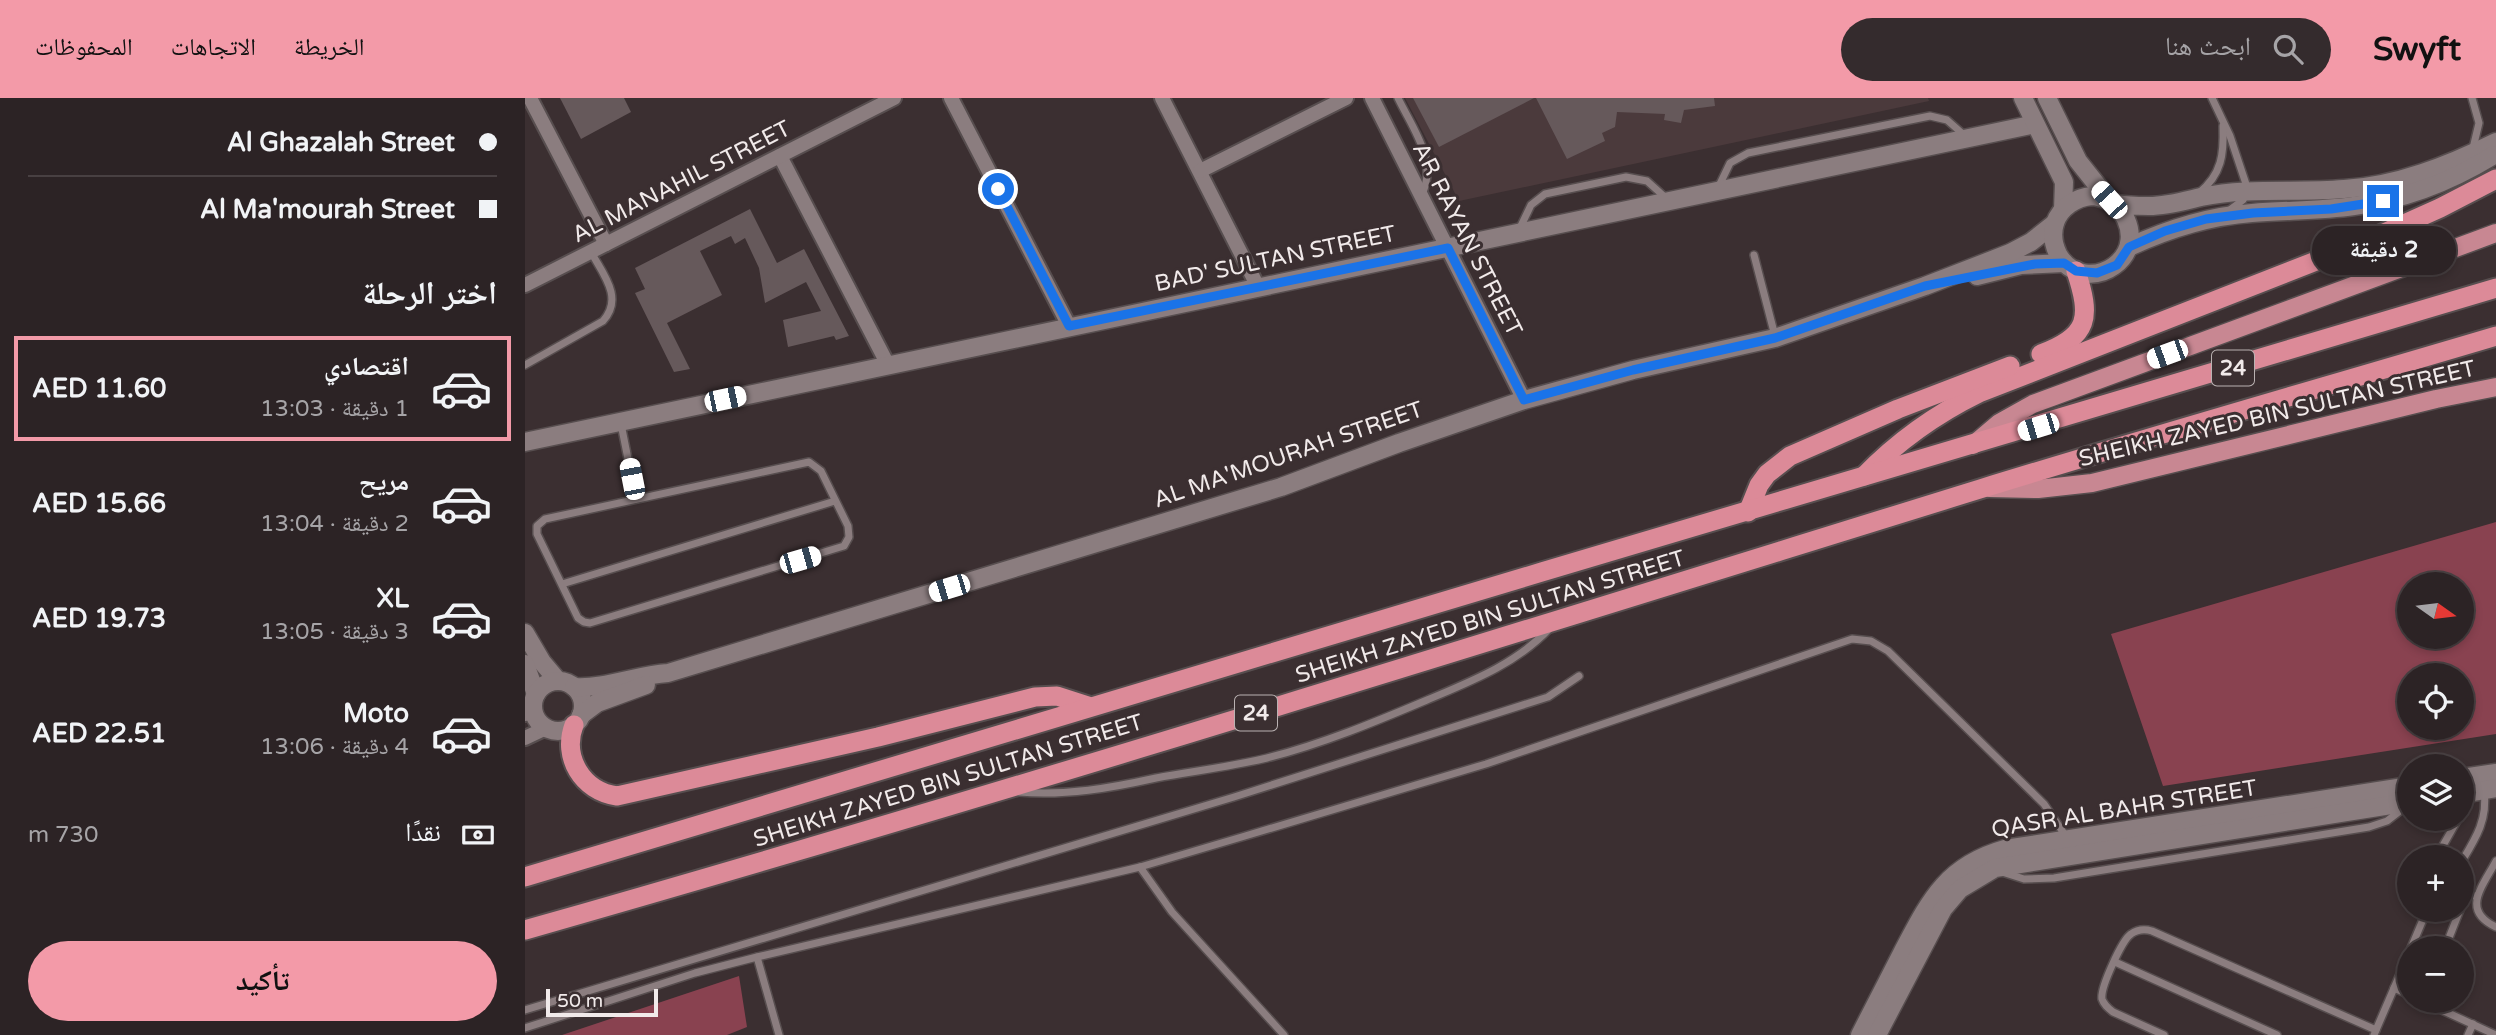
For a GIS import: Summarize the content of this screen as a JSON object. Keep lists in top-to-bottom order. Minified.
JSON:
{"streets":{"highway":["24","SHEIKH ZAYED BIN SULTAN STREET"],"street":["AL MANAHIL STREET","AR RAYAN STREET","BAD' SULTAN STREET","AL MA'MOURAH STREET","QASR AL BAHR STREET"]},"crossings":[["AR RAYAN STREET","BAD' SULTAN STREET"],["AR RAYAN STREET","AL MA'MOURAH STREET"]],"scale_bar":"50 m","north":"right","page":{"header":"Swyft","search":"ابحث هنا","nav":["الخريطة","الاتجاهات","المحفوظات"],"banner":["Al Ghazalah Street","Al Ma'mourah Street"],"bubble":"2 دقيقة","heading":"اختر الرحلة","list":[{"name":"اقتصادي","note":"1 دقيقة · 13:03","value":"AED 11.60"},{"name":"مريح","note":"2 دقيقة · 13:04","value":"AED 15.66"},{"name":"XL","note":"3 دقيقة · 13:05","value":"AED 19.73"},{"name":"Moto","note":"4 دقيقة · 13:06","value":"AED 22.51"}],"map_buttons":["+","−"],"pay":["نقدًا","730 m"],"buttons":"تأكيد","scale":"50 m"}}
